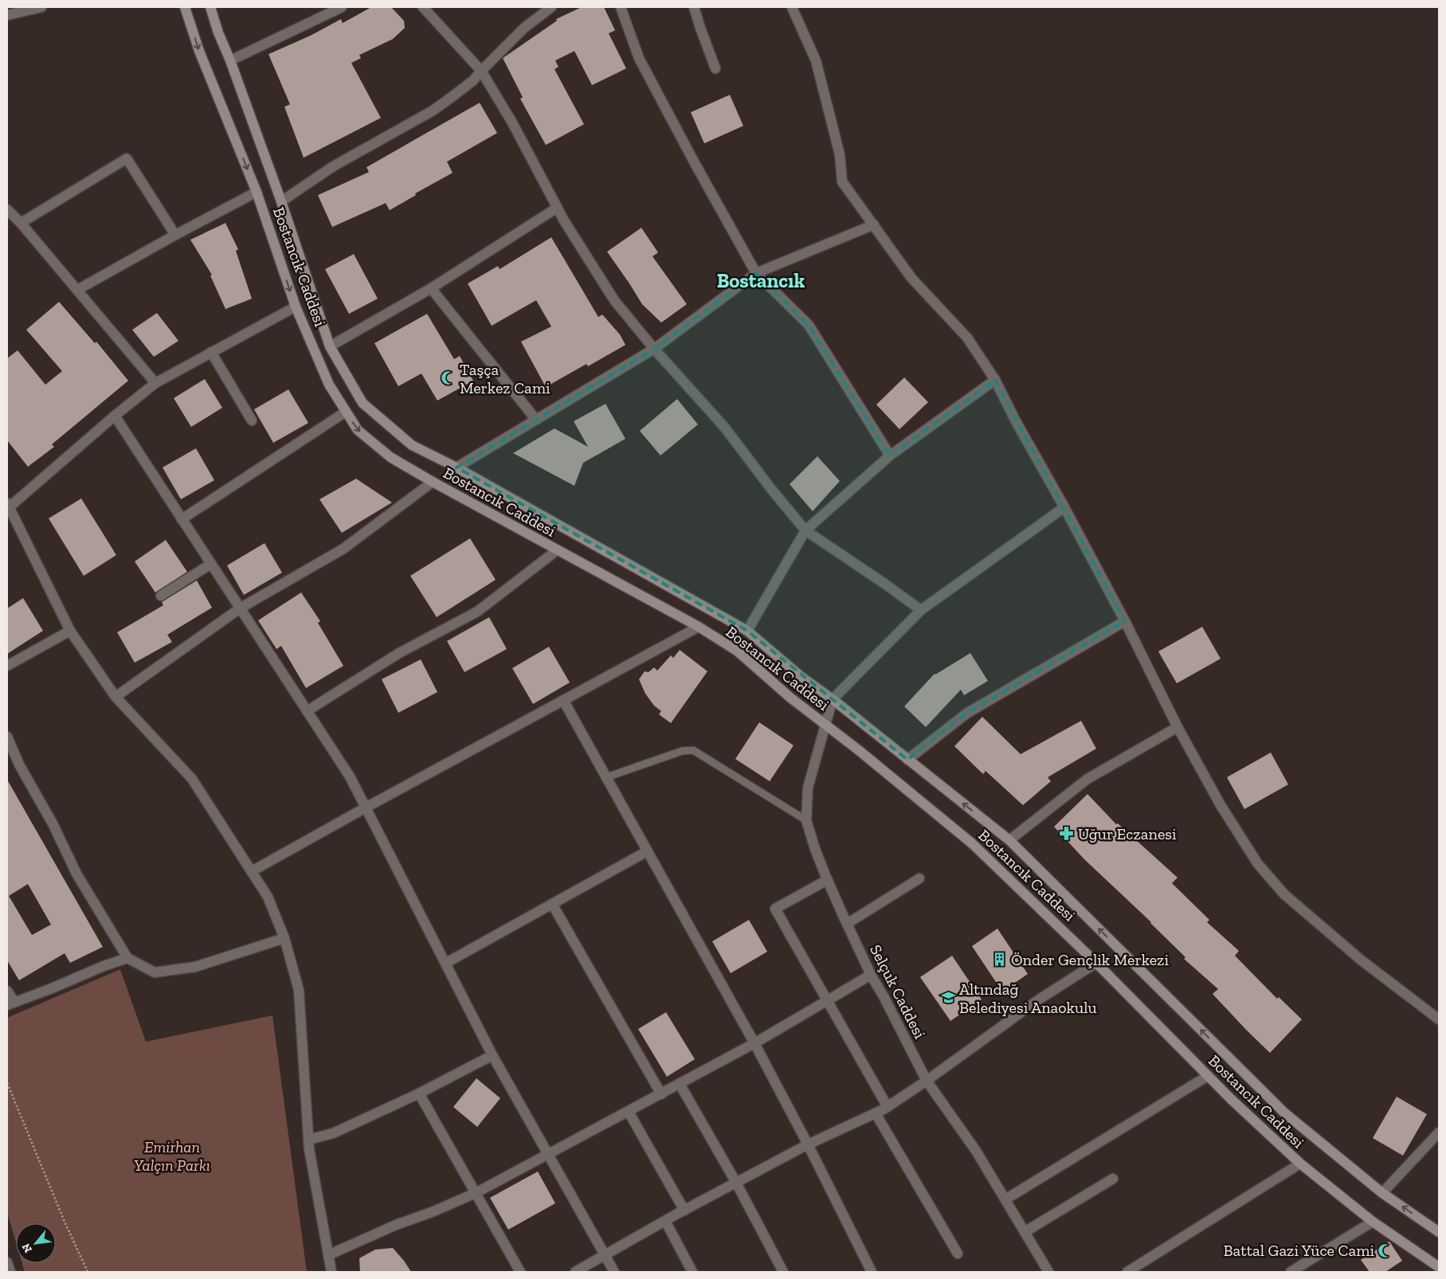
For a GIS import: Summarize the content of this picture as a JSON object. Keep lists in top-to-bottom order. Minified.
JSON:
{"streets":{"main road":["Bostancık Caddesi"],"street":["Selçuk Caddesi"]},"crossings":[["Bostancık Caddesi","Selçuk Caddesi"]],"districts":["Bostancık"],"parks":["Emirhan Yalçın Parkı"],"places":{"mosque":["Taşça Merkez Cami","Battal Gazi Yüce Cami"],"pharmacy":["Uğur Eczanesi"],"building":["Önder Gençlik Merkezi"],"school or university":["Altındağ Belediyesi Anaokulu"]},"north":"bottom left"}
